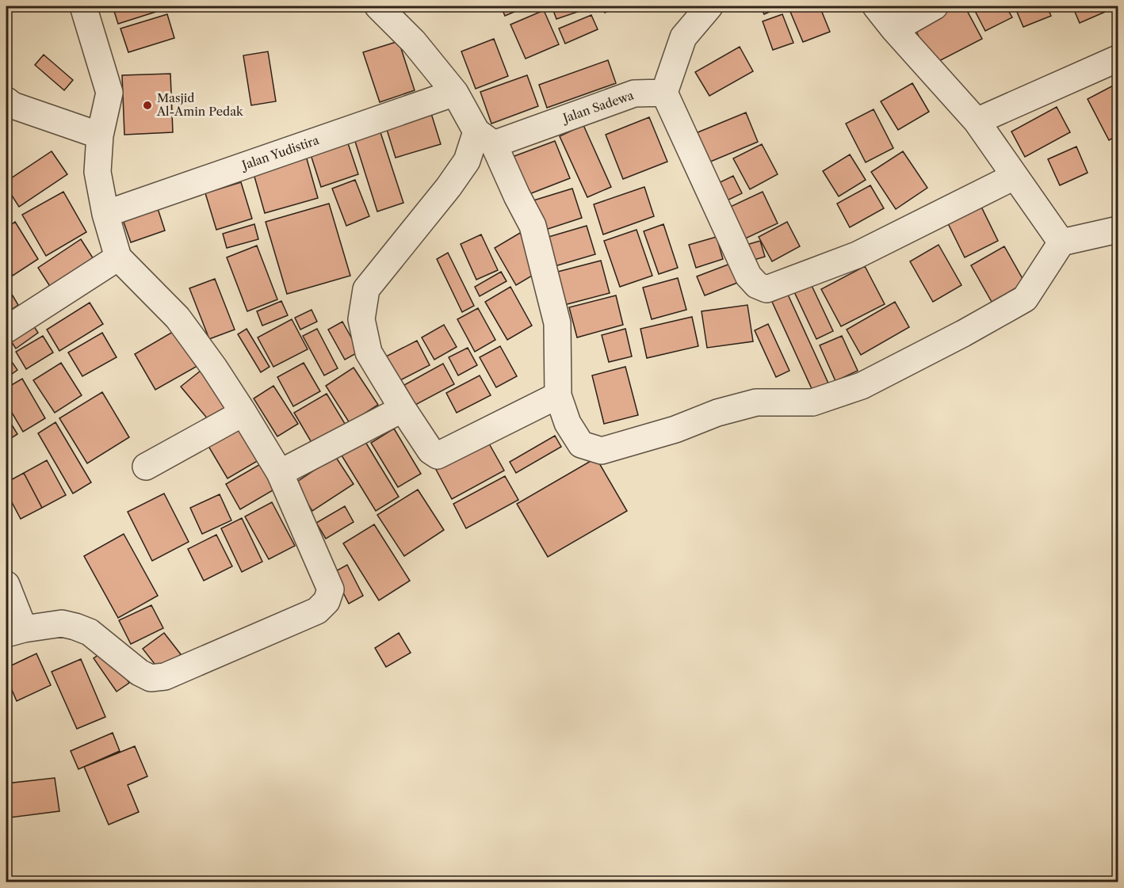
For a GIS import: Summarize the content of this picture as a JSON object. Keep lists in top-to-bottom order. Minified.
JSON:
{"streets":{"street":["Jalan Sadewa","Jalan Yudistira"]},"places":["Masjid Al-Amin Pedak"]}
